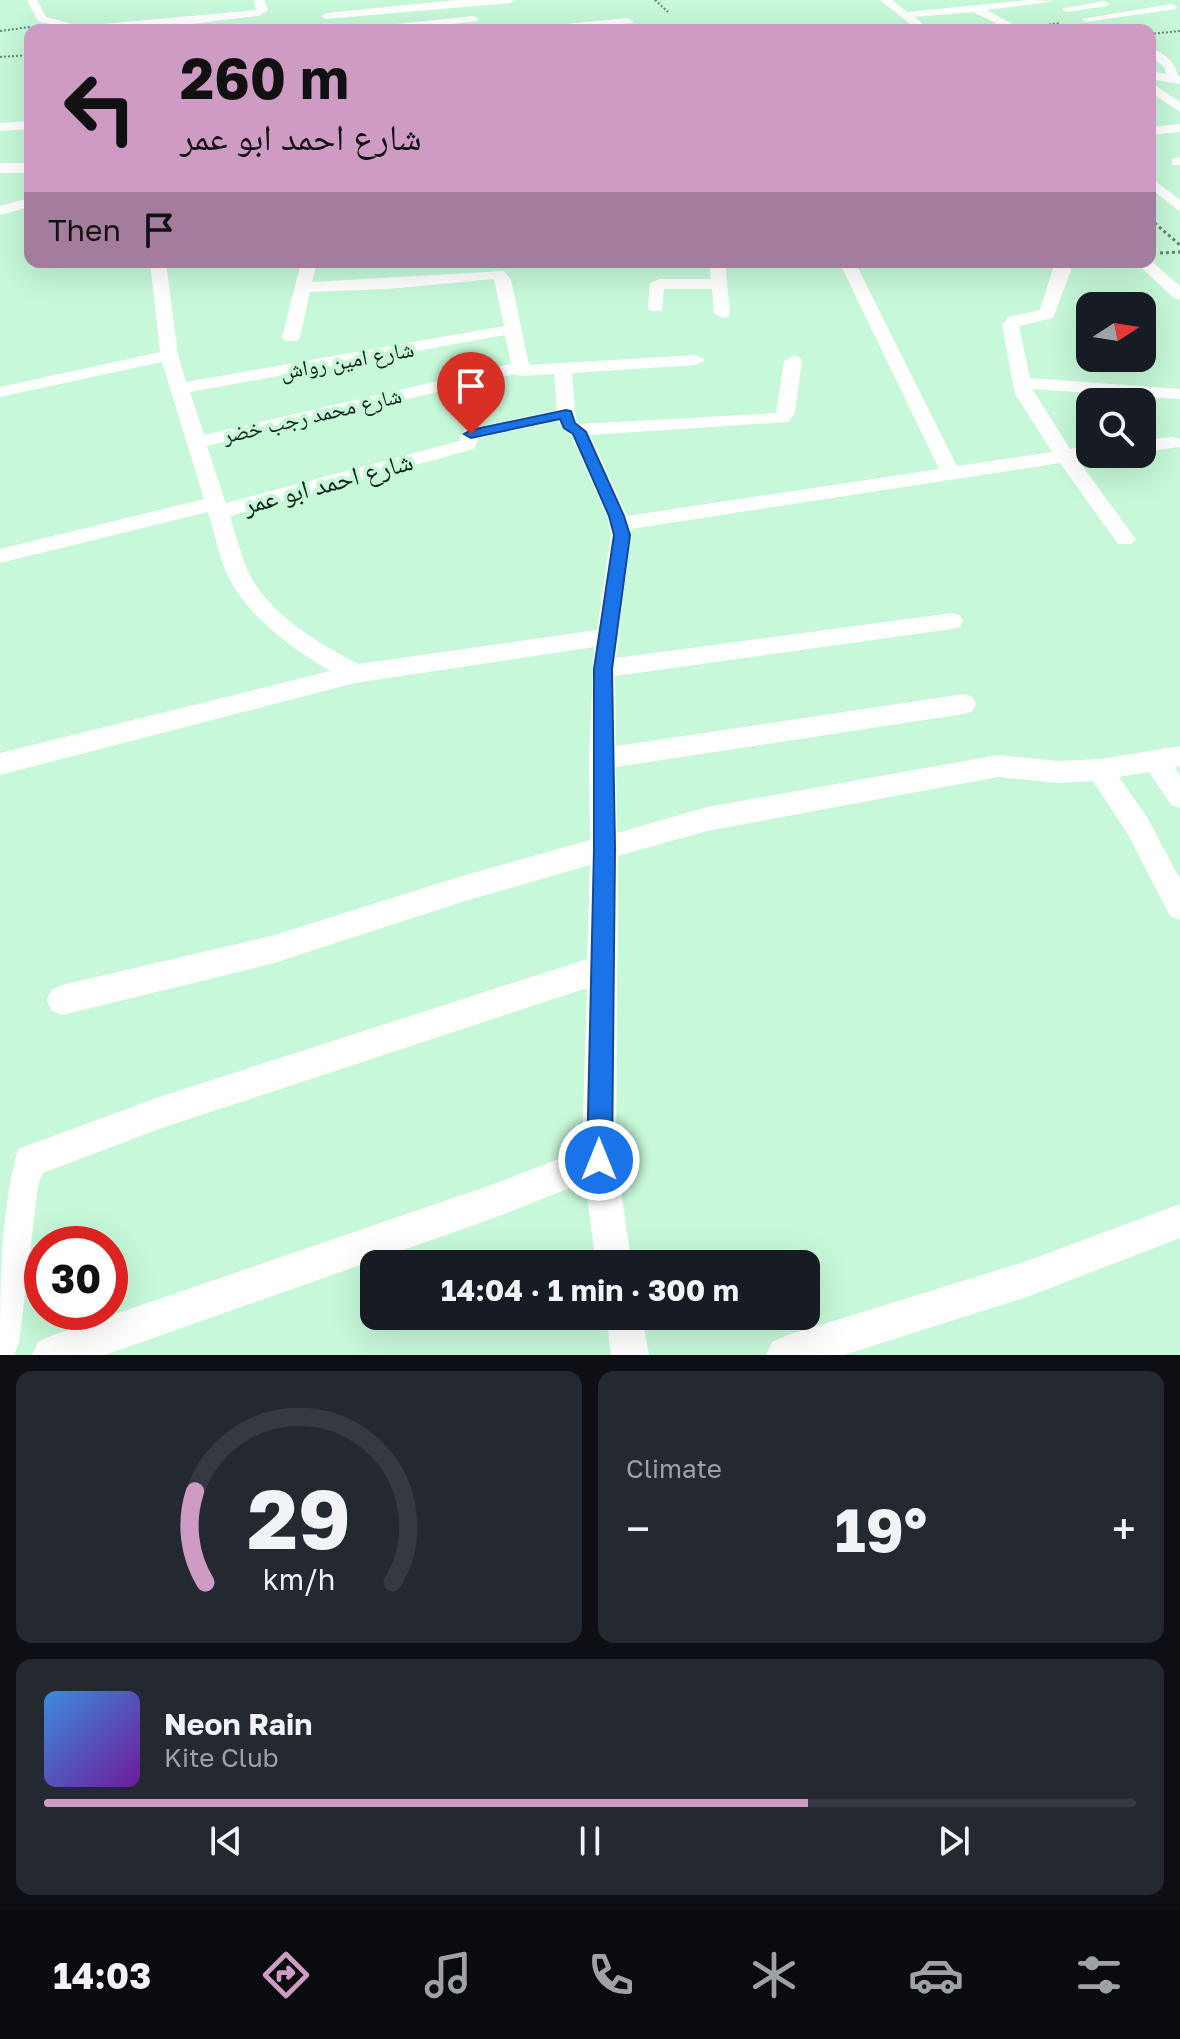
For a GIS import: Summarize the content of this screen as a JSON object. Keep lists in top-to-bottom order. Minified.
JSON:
{"streets":{"street":["شارع امين رواش","شارع محمد رجب خضر","شارع احمد ابو عمر"]},"north":"right","page":{"turn":["260 m","شارع احمد ابو عمر"],"then":"Then","limit":"30","trip":"14:04 · 1 min · 300 m","tile":"Climate","heat":["−","19°","+"],"song":["Neon Rain","Kite Club"],"tabs":"14:03","gauge":["29","km/h"]}}
